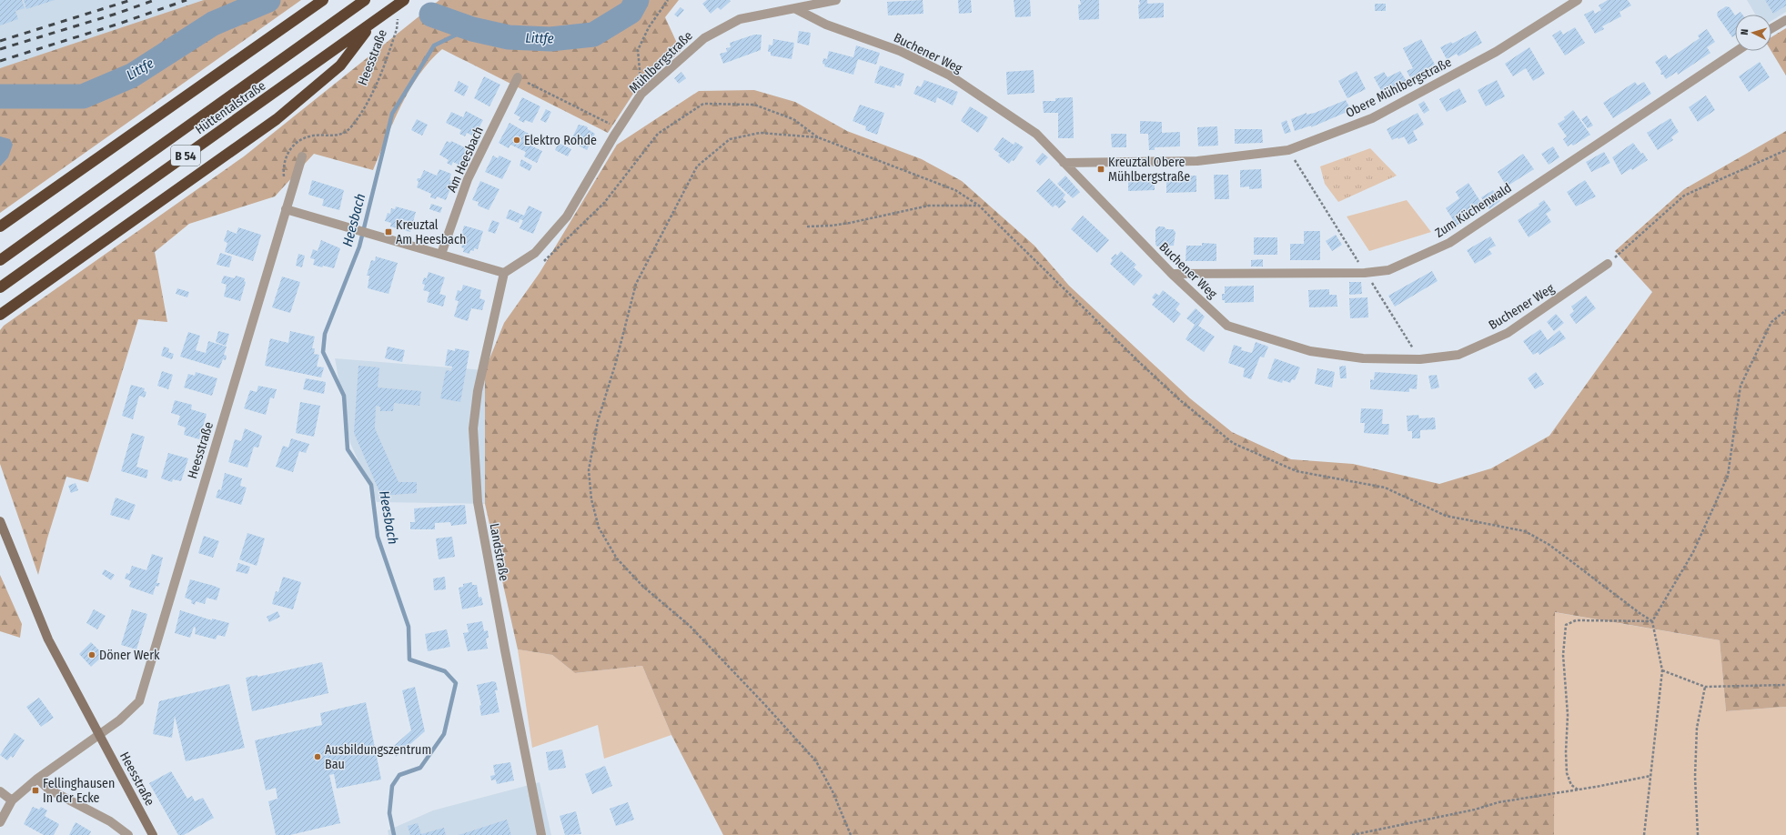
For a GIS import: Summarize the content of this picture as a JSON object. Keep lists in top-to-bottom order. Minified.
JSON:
{"streets":{"highway":["Hüttentalstraße","B 54"],"main road":["Heesstraße"],"street":["Buchener Weg","Mühlbergstraße","Obere Mühlbergstraße","Am Heesbach","Zum Küchenwald","Landstraße"]},"crossings":[["Buchener Weg","Mühlbergstraße"],["Buchener Weg","Obere Mühlbergstraße"],["Buchener Weg","Zum Küchenwald"],["Mühlbergstraße","Landstraße"]],"water":["Littfe","Heesbach"],"places":{"other":["Elektro Rohde","Döner Werk","Ausbildungszentrum Bau"],"transit":["Kreuztal Obere Mühlbergstraße","Kreuztal Am Heesbach","Fellinghausen In der Ecke"]},"north":"left"}
